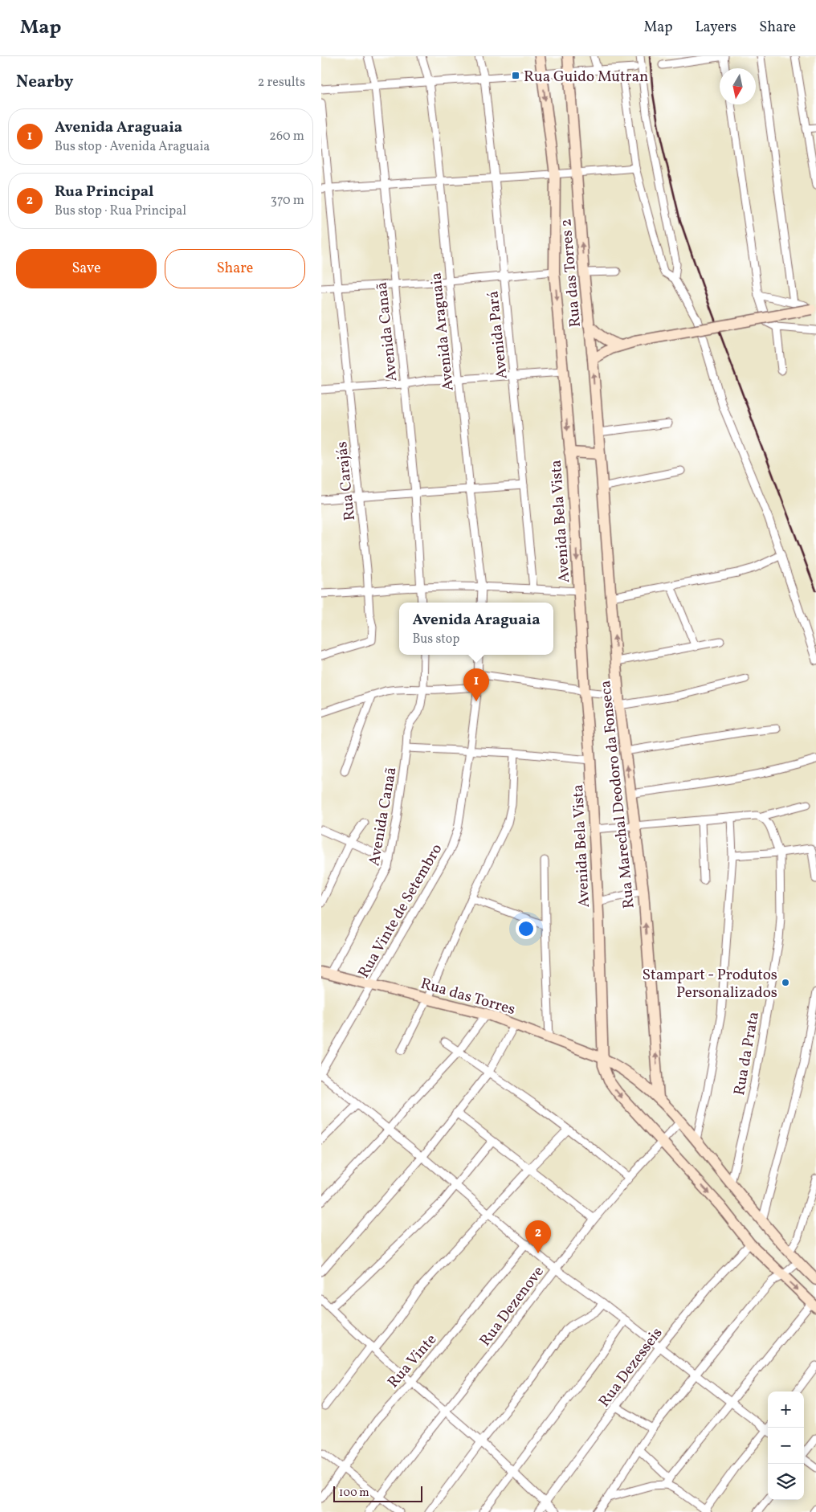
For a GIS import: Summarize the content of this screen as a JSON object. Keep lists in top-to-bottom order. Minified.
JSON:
{"streets":{"street":["Rua das Torres 2","Avenida Canaã","Avenida Araguaia","Avenida Pará","Rua Carajás","Avenida Bela Vista","Rua Marechal Deodoro da Fonseca","Rua Vinte de Setembro","Rua das Torres","Rua da Prata","Rua Dezenove","Rua Vinte","Rua Dezesseis"]},"crossings":[["Rua das Torres 2","Rua Marechal Deodoro da Fonseca"],["Avenida Canaã","Rua das Torres"],["Avenida Bela Vista","Rua das Torres"],["Avenida Bela Vista","Rua Dezenove"],["Avenida Bela Vista","Rua Dezesseis"],["Rua Marechal Deodoro da Fonseca","Rua das Torres"],["Rua Vinte de Setembro","Rua das Torres"],["Rua das Torres","Rua da Prata"],["Rua das Torres","Rua Dezenove"]],"one_way":["Avenida Bela Vista"],"places":{"transit":["Rua Guido Mutran"],"other":["Stampart - Produtos Personalizados"]},"scale_bar":"100 m","north":"bottom","page":{"header":"Map","nav":["Map","Layers","Share"],"heading":["Nearby","2 results"],"list":[{"mark":"1","name":"Avenida Araguaia","note":"Bus stop · Avenida Araguaia","value":"260 m"},{"mark":"2","name":"Rua Principal","note":"Bus stop · Rua Principal","value":"370 m"}],"buttons":["Save","Share"],"popup":["Avenida Araguaia","Bus stop"],"pins":["1","2"],"map_buttons":["+","−"],"scale":"100 m"}}
